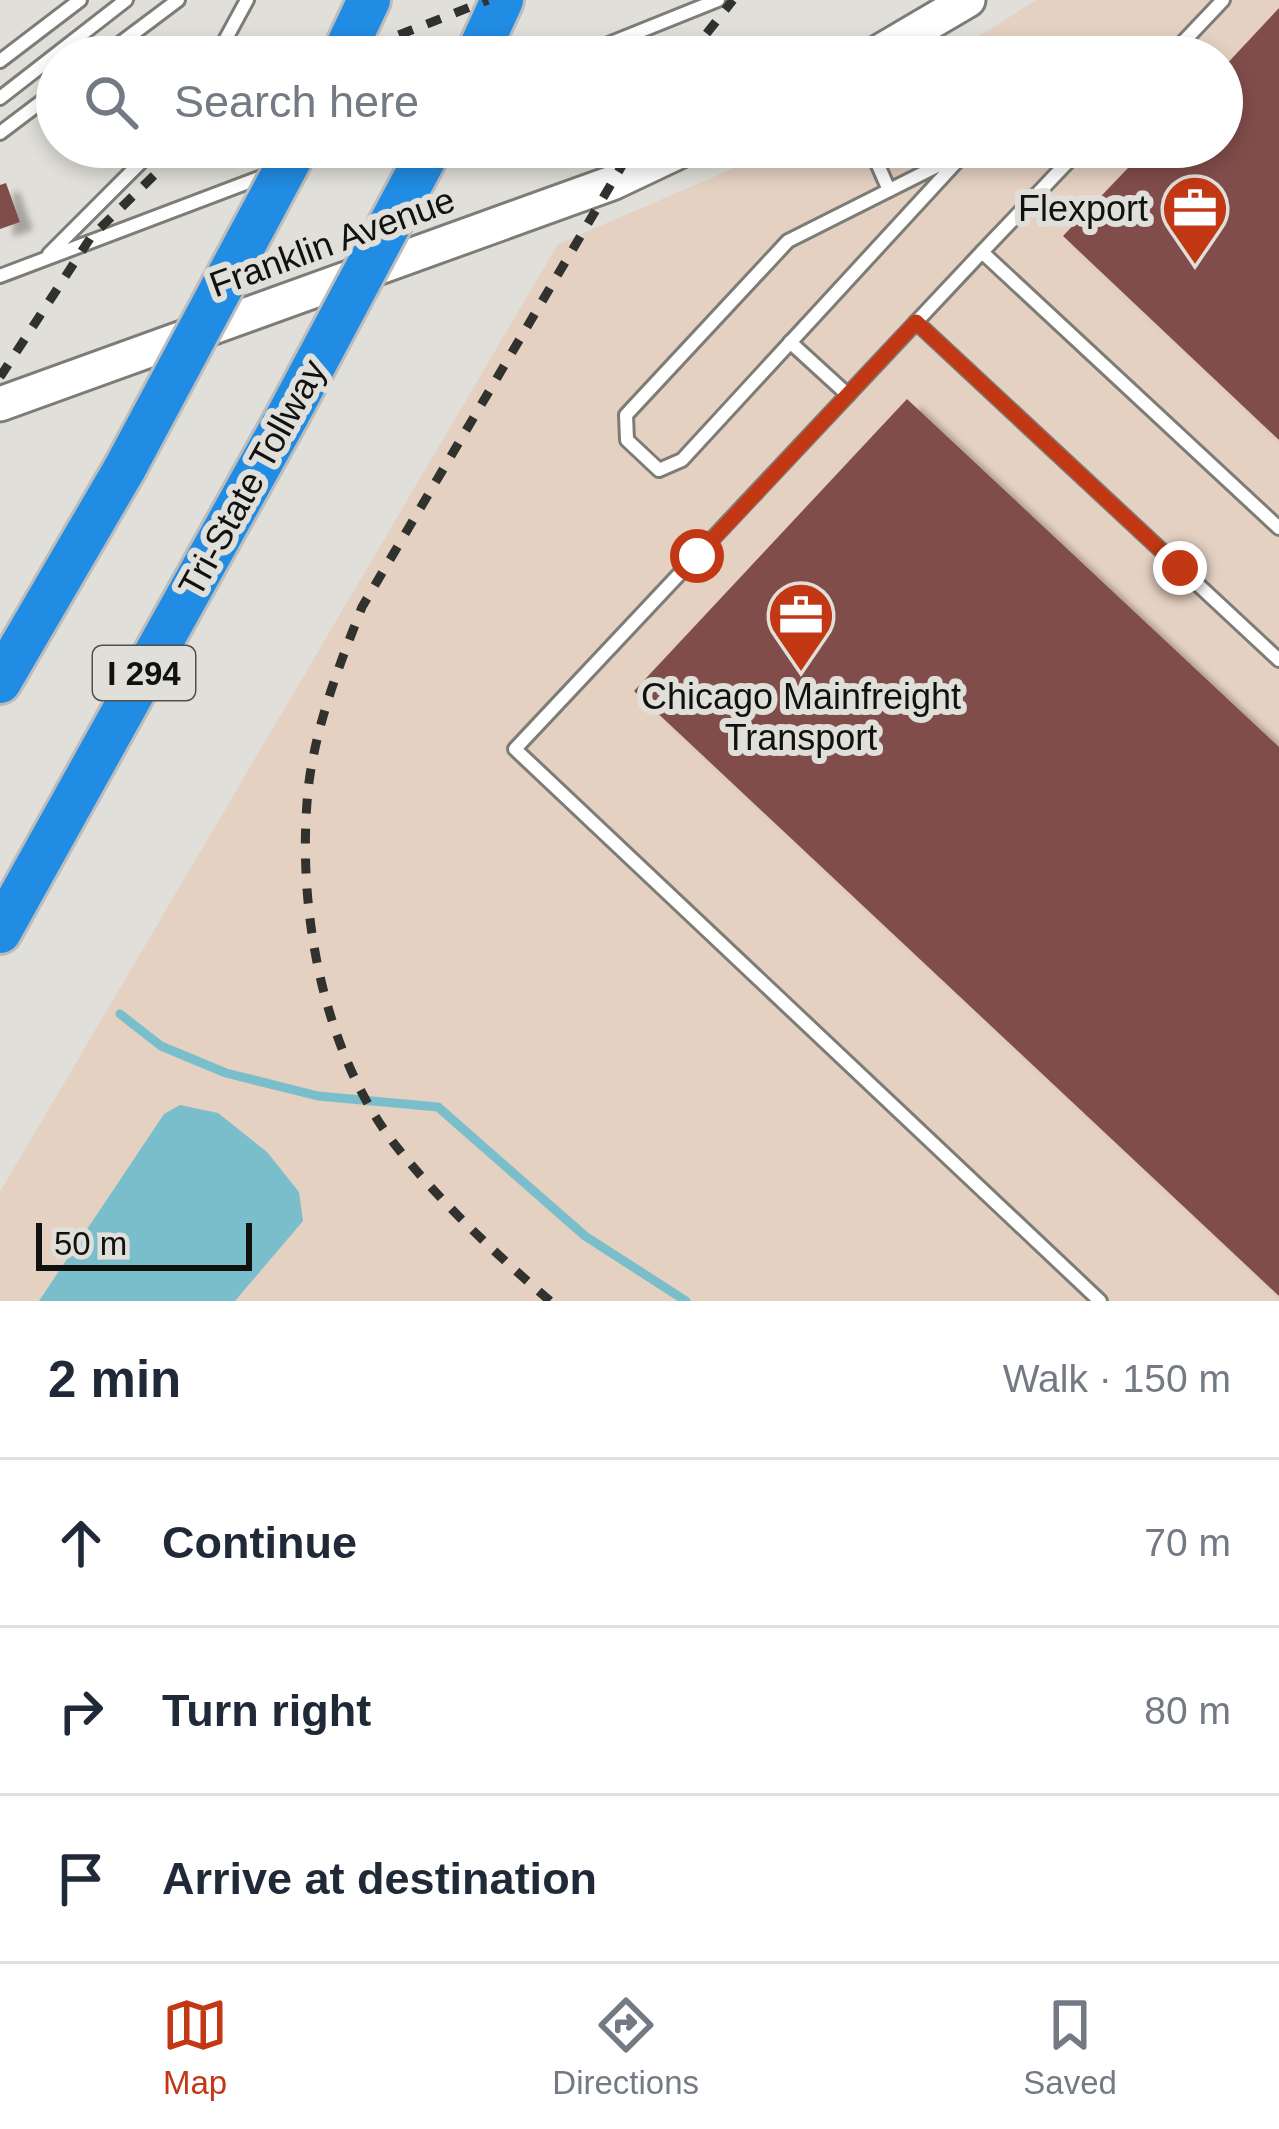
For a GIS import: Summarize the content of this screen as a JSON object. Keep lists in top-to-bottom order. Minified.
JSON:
{"streets":{"highway":["Tri-State Tollway","I 294"],"main road":["Franklin Avenue"]},"places":{"office":["Flexport","Chicago Mainfreight Transport"]},"scale_bar":"50 m","page":{"search":"Search here","scale":"50 m","heading":["2 min","Walk · 150 m"],"list":[["Continue","70 m"],["Turn right","80 m"],"Arrive at destination"],"nav":["Map","Directions","Saved"]}}
